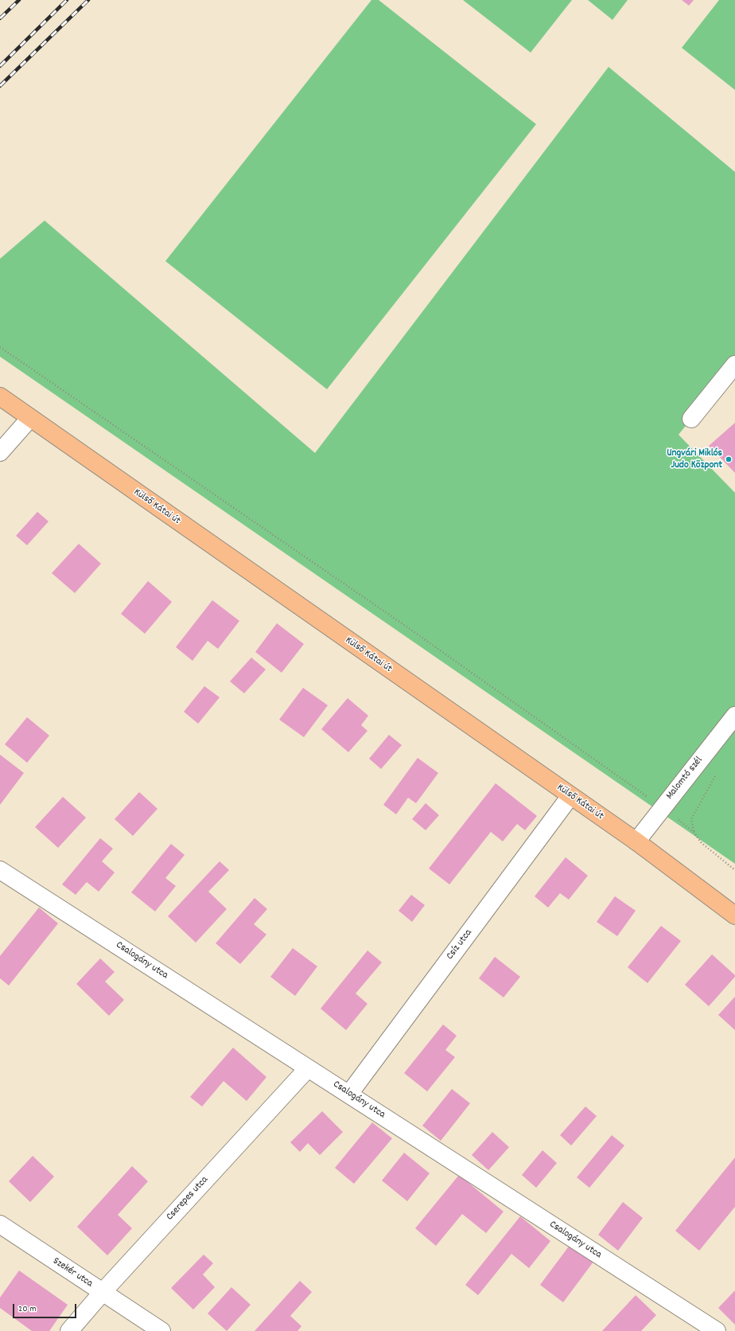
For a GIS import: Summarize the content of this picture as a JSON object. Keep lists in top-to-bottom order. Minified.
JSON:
{"streets":{"main road":["Külső Kátai út"],"street":["Malomtó szél","Csíz utca","Csalogány utca","Cserepes utca","Szekér utca"]},"crossings":[["Külső Kátai út","Malomtó szél"],["Külső Kátai út","Csíz utca"],["Csíz utca","Csalogány utca"],["Csalogány utca","Cserepes utca"],["Cserepes utca","Szekér utca"]],"places":["Ungvári Miklós Judo Központ"],"scale_bar":"20 m"}
